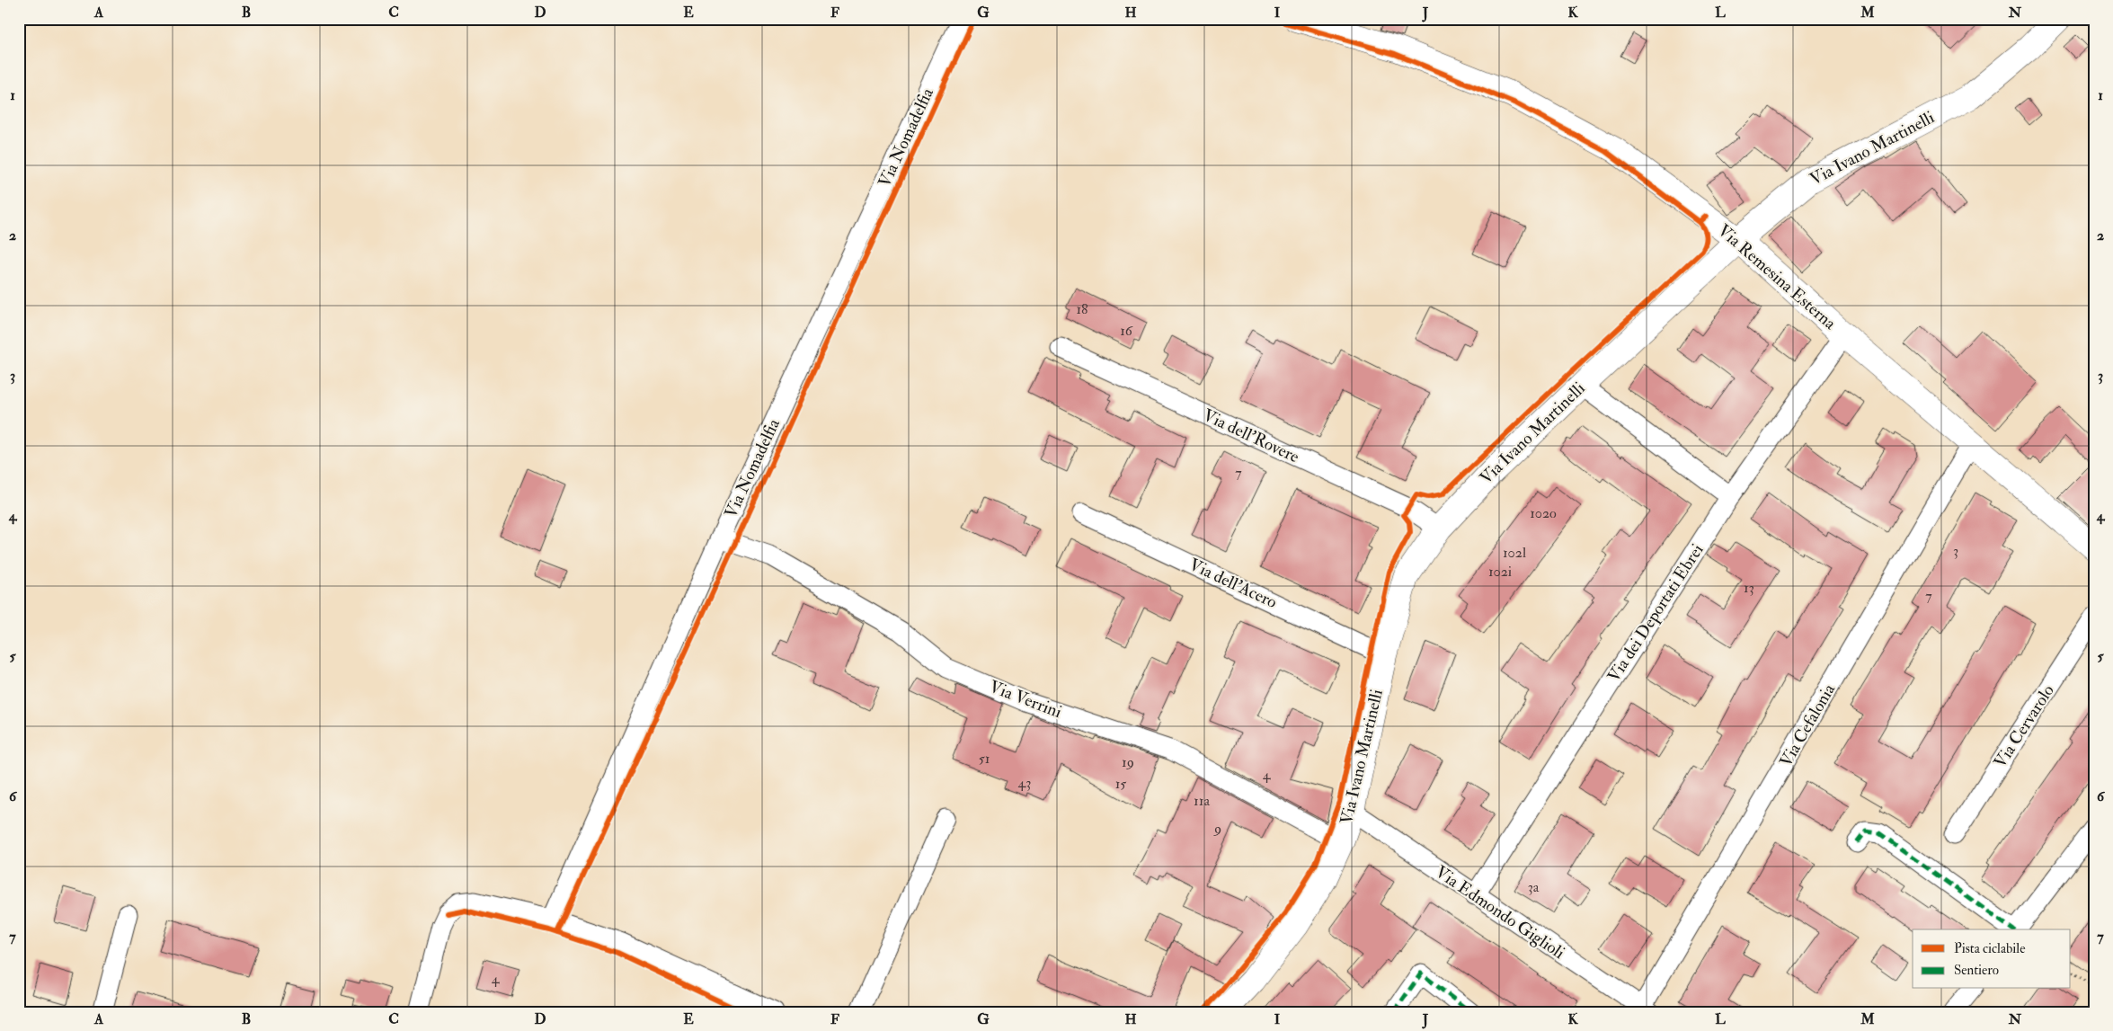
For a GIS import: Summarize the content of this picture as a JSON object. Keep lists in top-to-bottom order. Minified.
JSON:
{"streets":{"street":["Via Nomadelfia","Via Ivano Martinelli","Via Remesina Esterna","Via dell'Rovere","Via dell'Acero","Via dei Deportati Ebrei","Via Verrini","Via Cefalonia","Via Cervarolo","Via Edmondo Giglioli"]},"crossings":[["Via Nomadelfia","Via Verrini"],["Via Ivano Martinelli","Via Remesina Esterna"],["Via Ivano Martinelli","Via dell'Rovere"],["Via Ivano Martinelli","Via dell'Acero"],["Via Ivano Martinelli","Via Verrini"],["Via Ivano Martinelli","Via Edmondo Giglioli"],["Via Remesina Esterna","Via dei Deportati Ebrei"],["Via Remesina Esterna","Via Cefalonia"],["Via dei Deportati Ebrei","Via Edmondo Giglioli"],["Via Cefalonia","Via Edmondo Giglioli"]],"house_numbers":["18","16","7","102o","3","102l","102i","13","7","51","19","4","43","15","11a","9","3a","4"],"legend":["Pista ciclabile","Sentiero"],"grid":{"columns":["A","B","C","D","E","F","G","H","I","J","K","L","M","N"],"rows":["1","2","3","4","5","6","7"]}}
